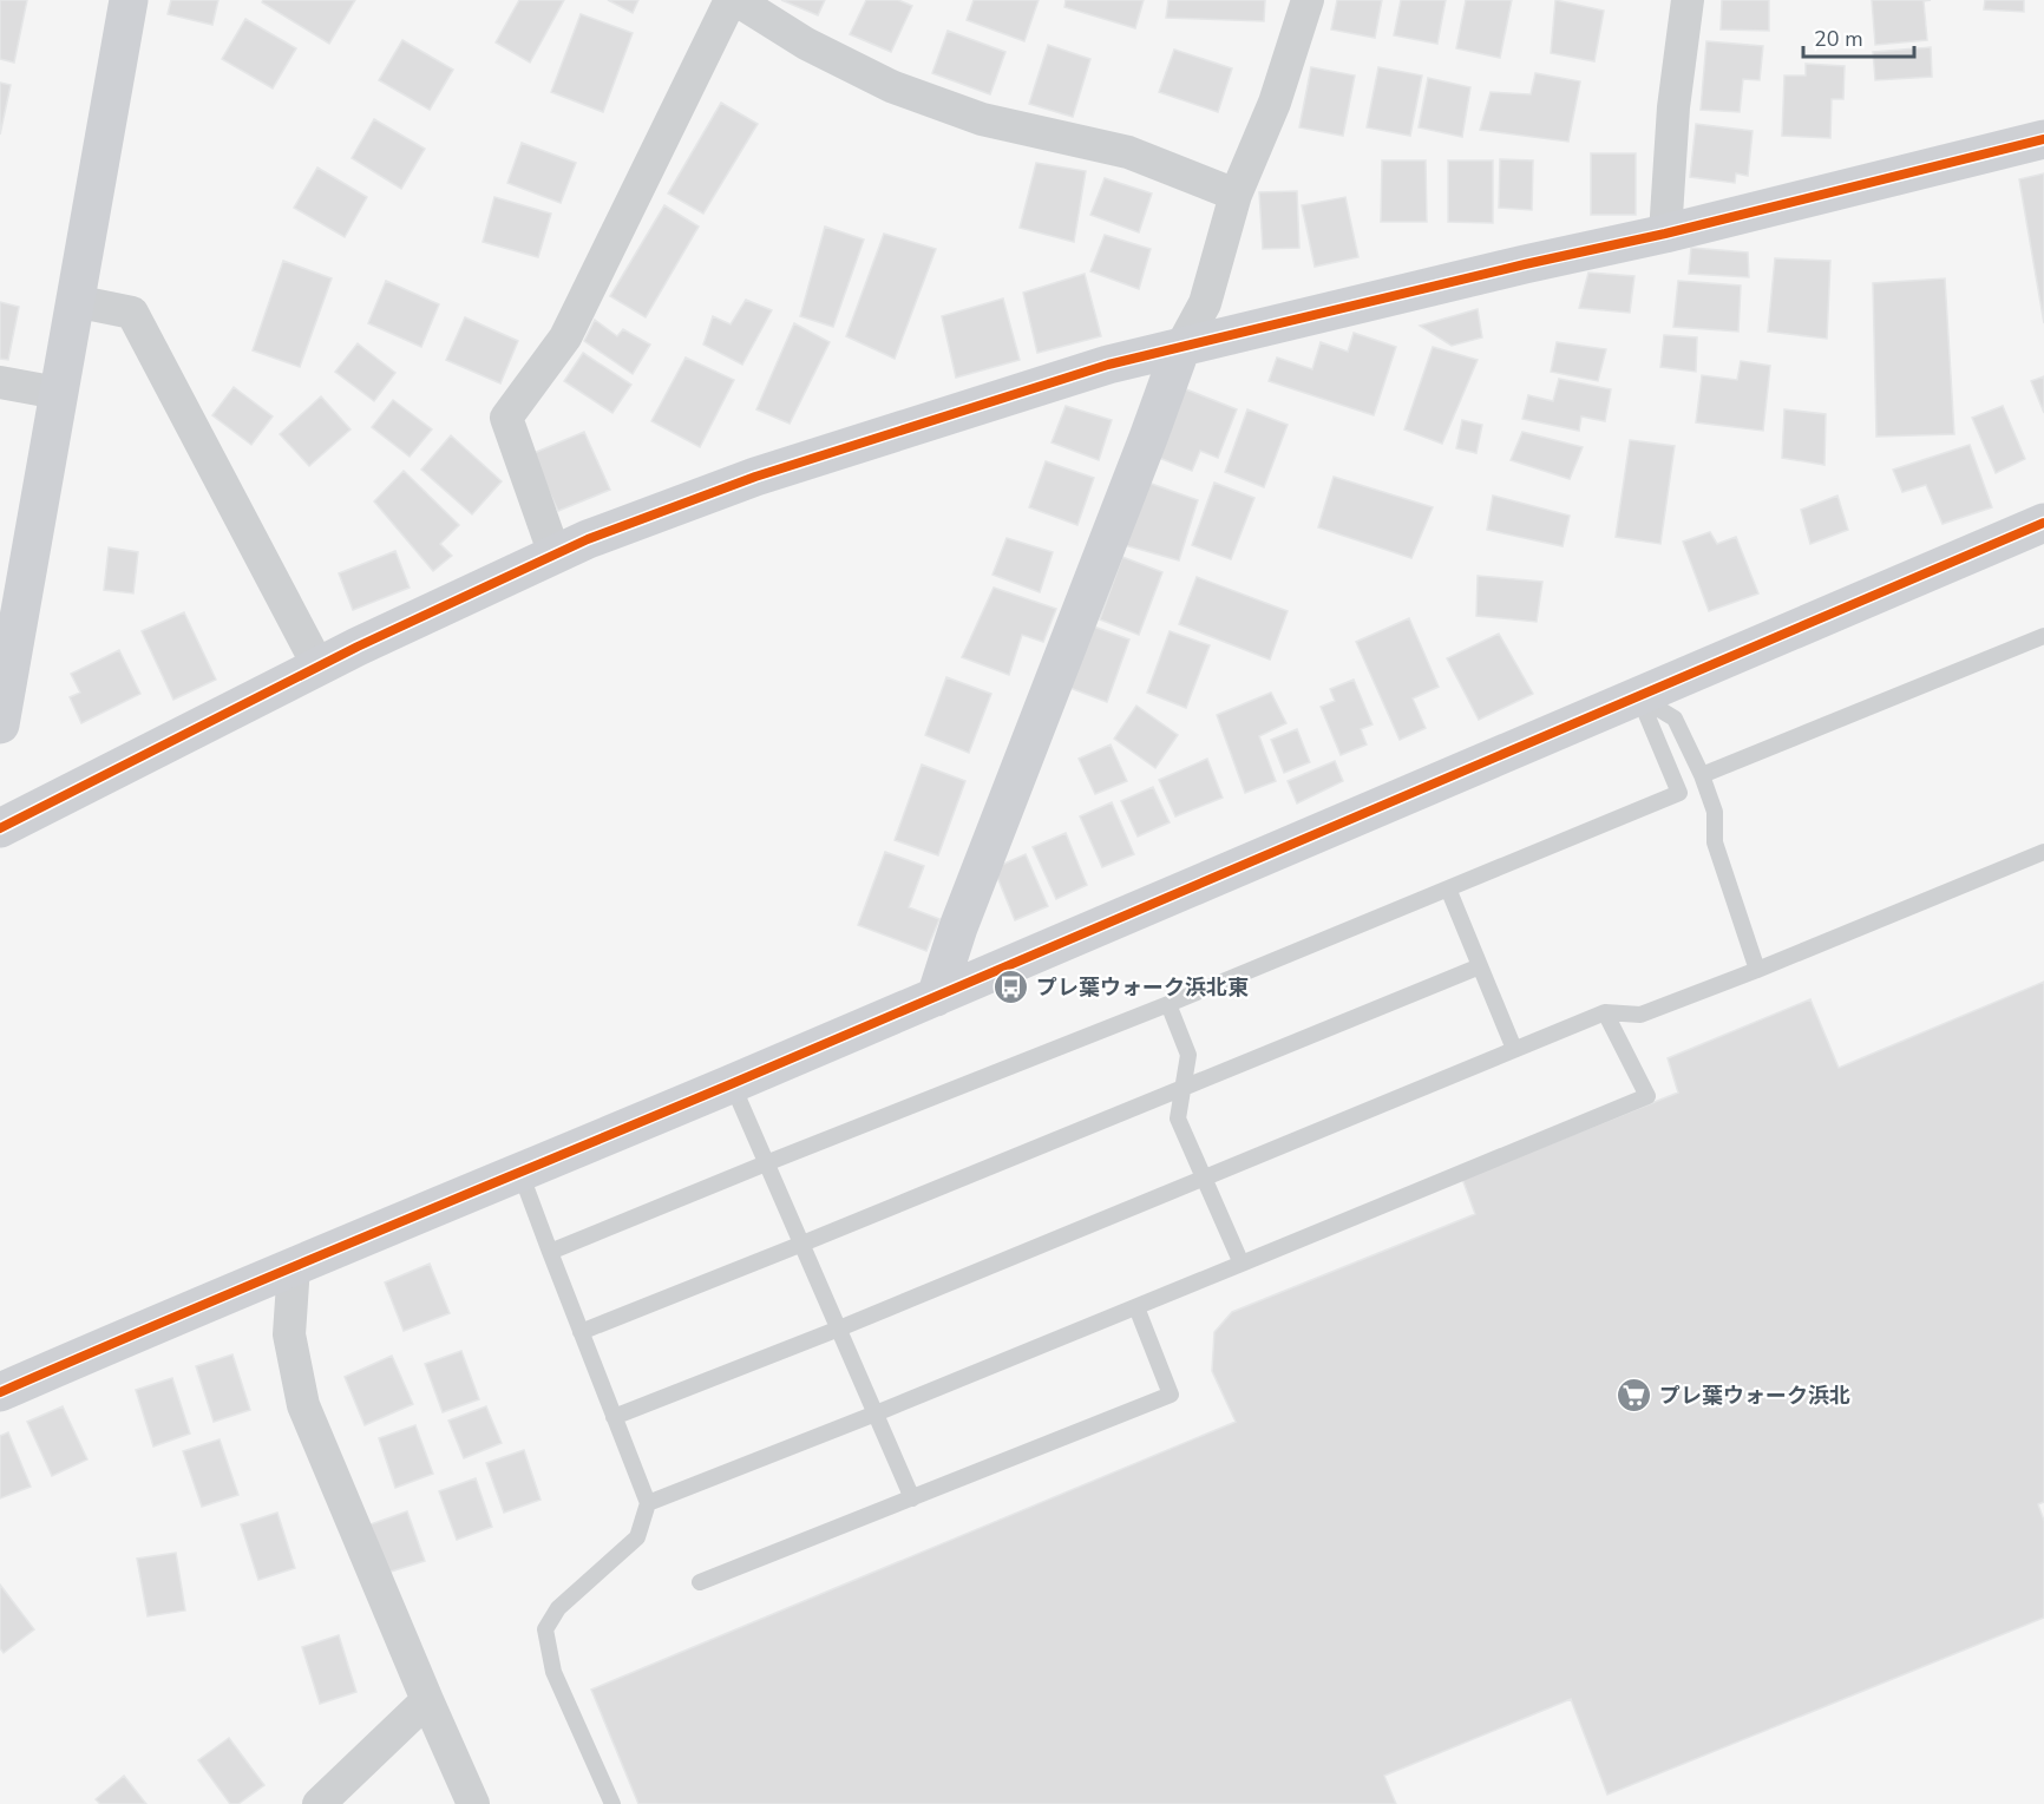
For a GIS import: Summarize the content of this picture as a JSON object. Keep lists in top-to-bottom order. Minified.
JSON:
{"places":{"bus stop":["プレ葉ウォーク浜北東"],"supermarket":["プレ葉ウォーク浜北"]},"scale_bar":"20 m"}
